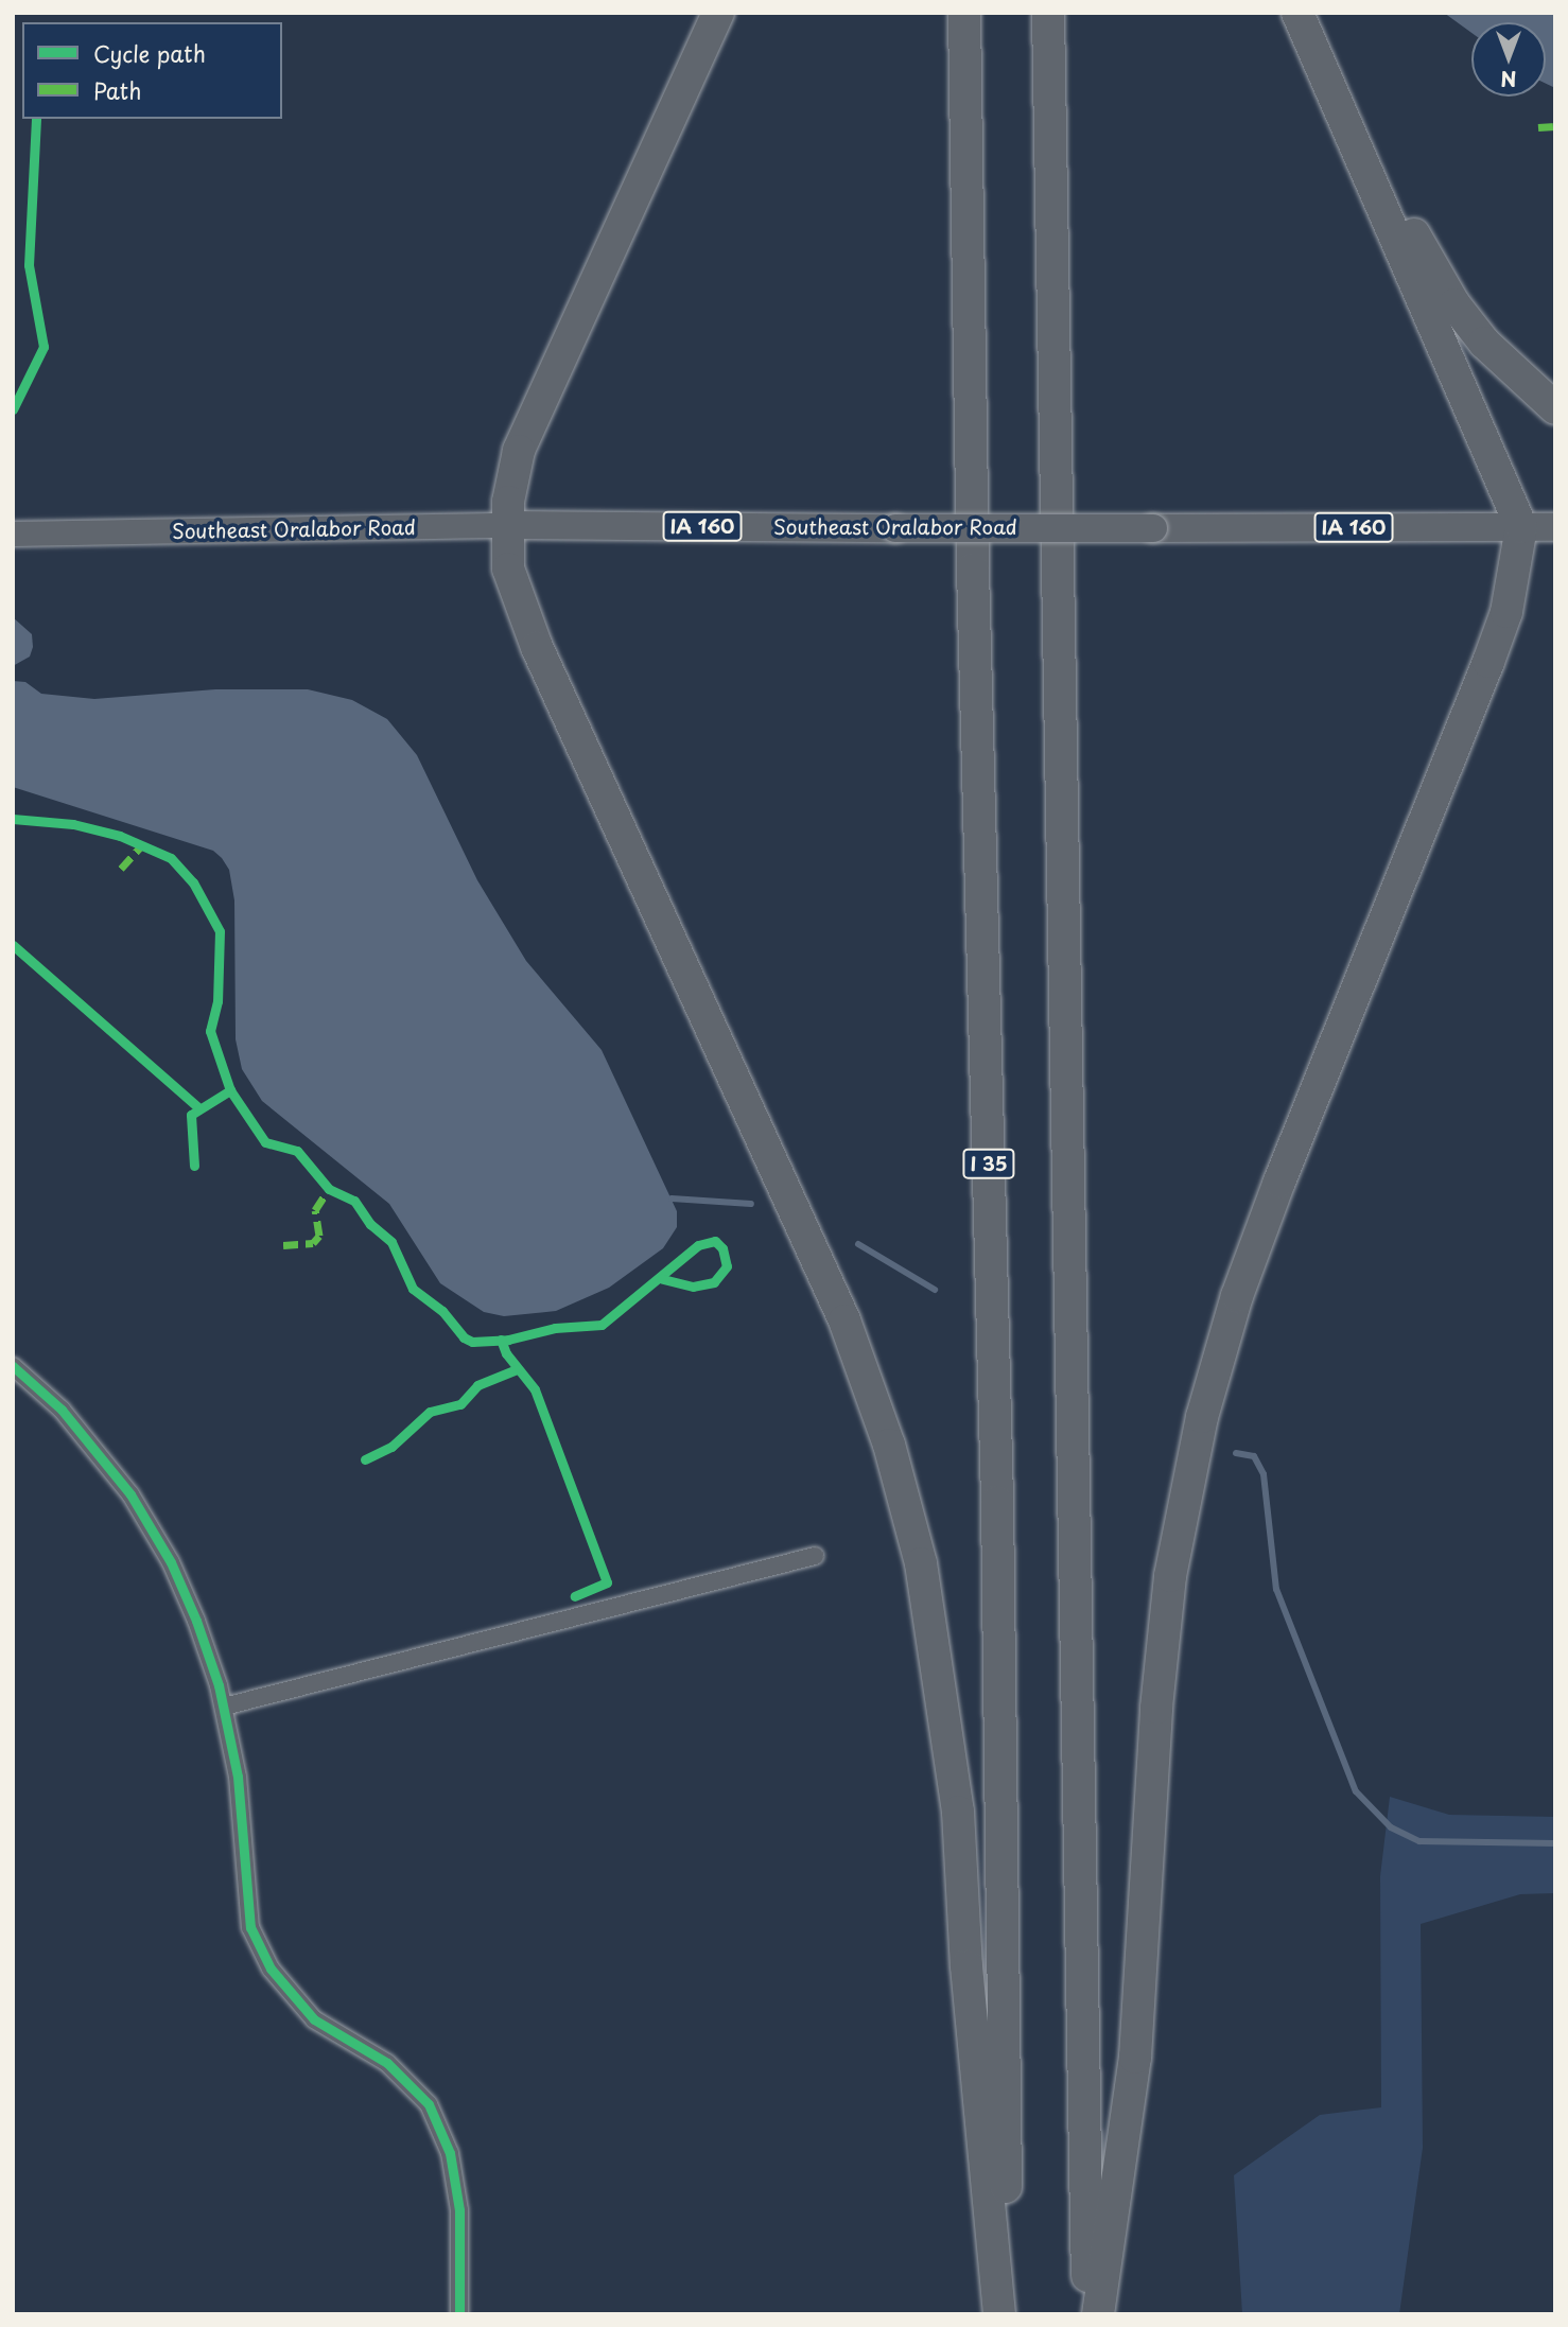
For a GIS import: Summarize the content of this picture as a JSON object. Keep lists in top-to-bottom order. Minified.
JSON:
{"streets":{"highway":["I 35"],"main road":["IA 160","Southeast Oralabor Road"]},"legend":["Cycle path","Path"],"north":"bottom"}
